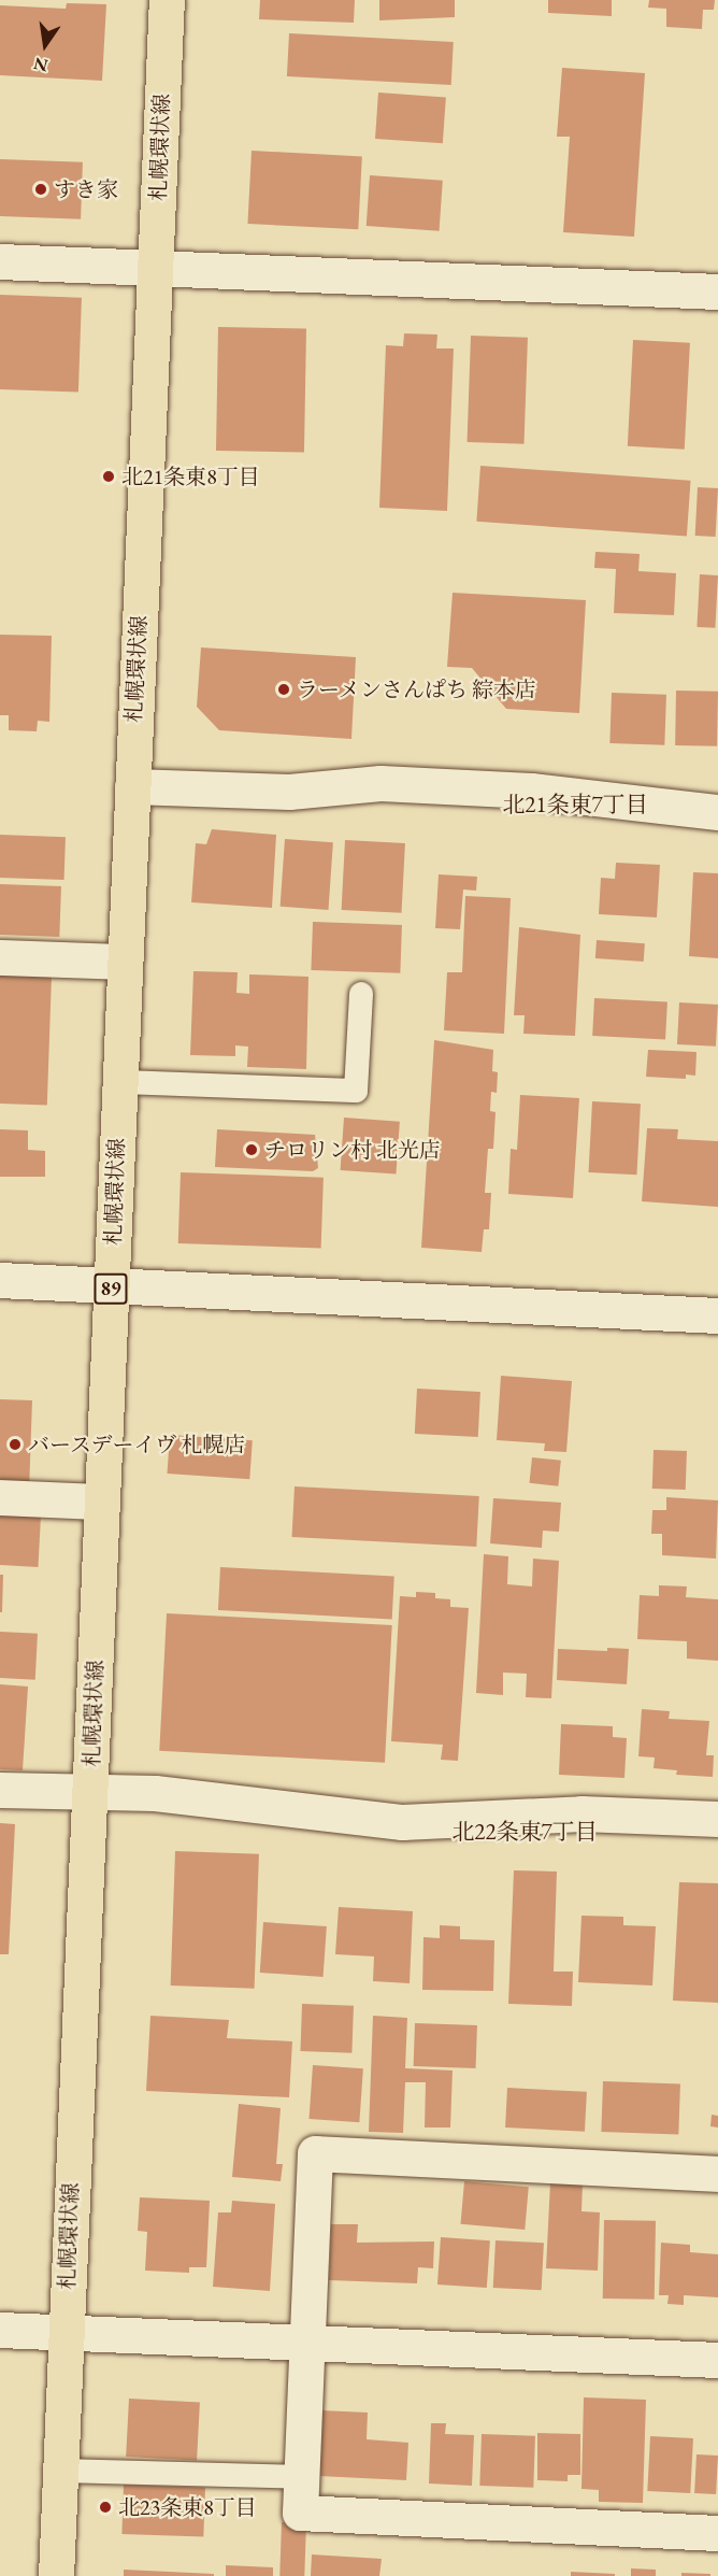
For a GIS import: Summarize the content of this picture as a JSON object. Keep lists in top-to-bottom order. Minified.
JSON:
{"streets":{"main road":["札幌環状線","89"]},"districts":["北21条東7丁目","北22条東7丁目"],"places":["すき家","北21条東8丁目","ラーメンさんぱち 綜本店","チロリン村 北光店","バースデーイヴ 札幌店","北23条東8丁目"],"north":"bottom"}
